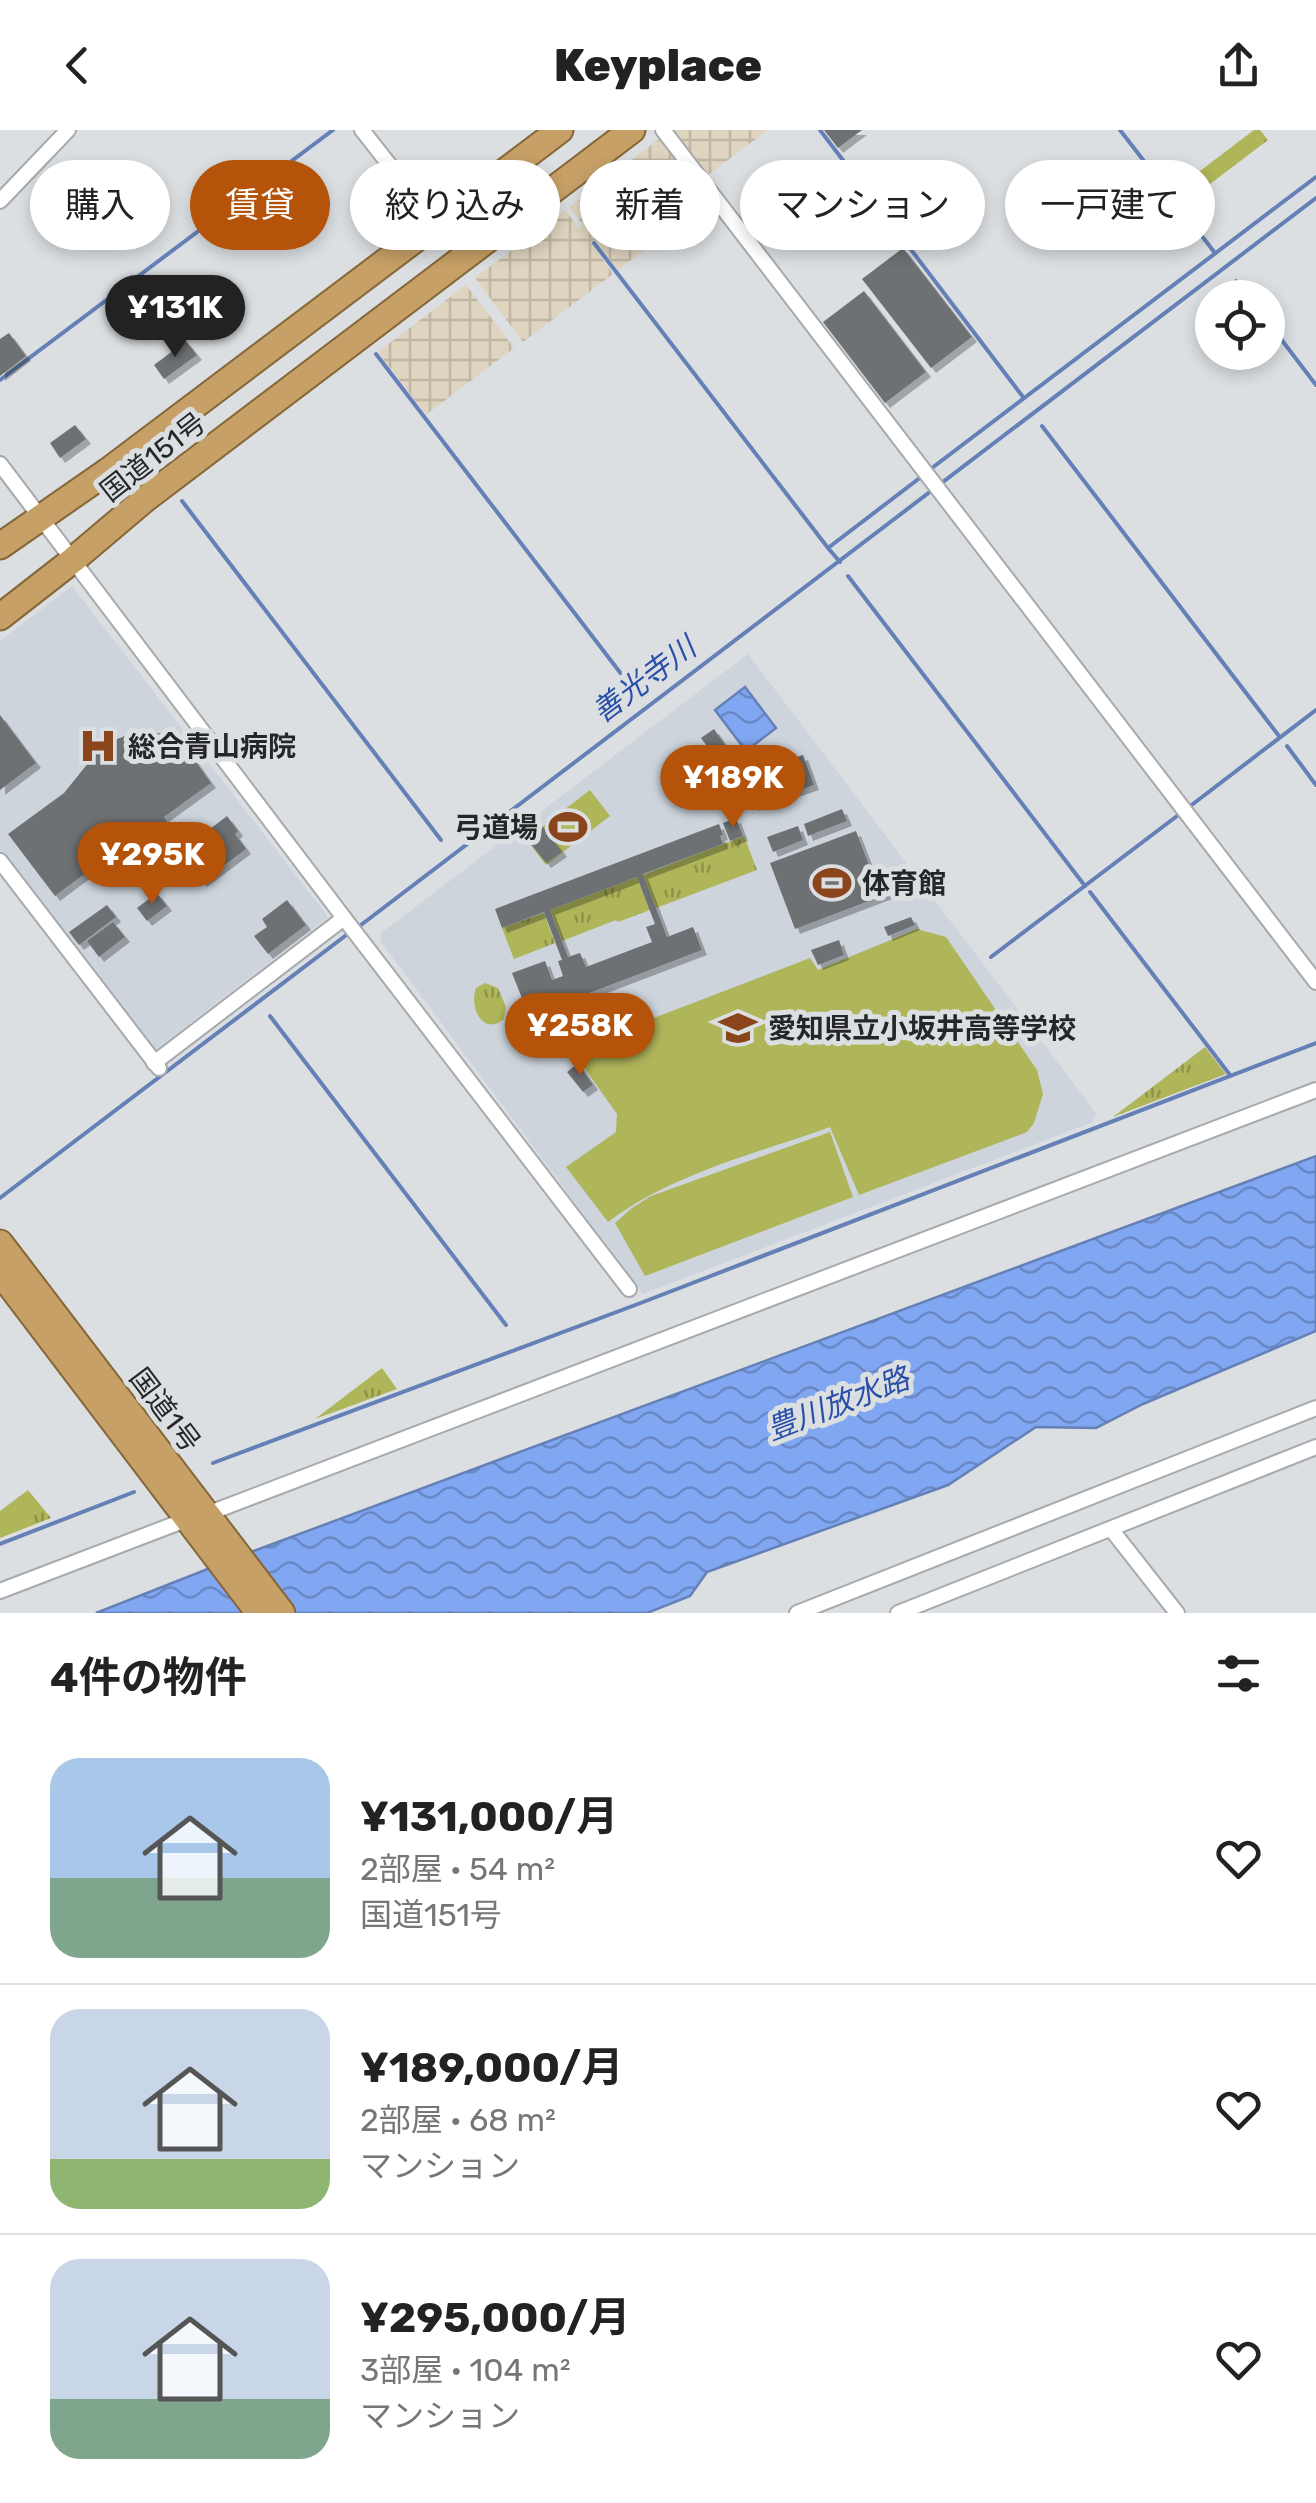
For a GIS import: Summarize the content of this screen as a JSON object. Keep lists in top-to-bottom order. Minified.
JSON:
{"streets":{"highway":["国道151号","国道1号"]},"water":["善光寺川","豊川放水路"],"places":{"hospital":["総合青山病院"],"sports":["弓道場","体育館"],"school or university":["愛知県立小坂井高等学校"]},"page":{"header":"Keyplace","chip":["購入","賃貸","絞り込み","新着","マンション","一戸建て"],"price":["¥131K","¥189K","¥295K","¥258K"],"heading":"4件の物件","list":[{"name":"¥131,000/月","note":"2部屋 · 54 m² · 国道151号"},{"name":"¥189,000/月","note":"2部屋 · 68 m² · マンション"},{"name":"¥295,000/月","note":"3部屋 · 104 m² · マンション"}]}}
